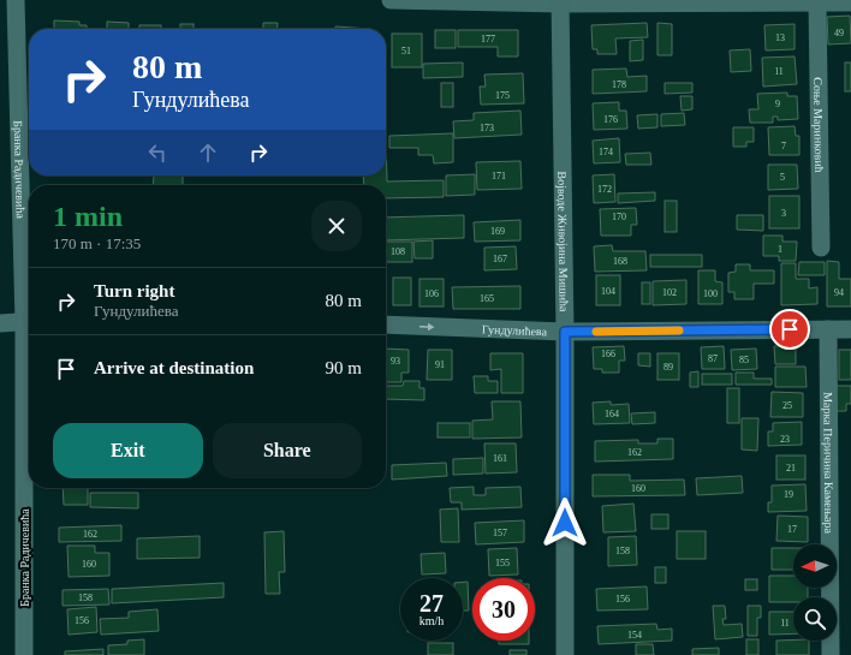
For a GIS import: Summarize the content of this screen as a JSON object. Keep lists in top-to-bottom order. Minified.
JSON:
{"streets":{"street":["Соње Маринковић","Бранка Радичевића","Војводе Живојина Мишића","Гундулићева","Марка Перичина Камењара"]},"crossings":[["Војводе Живојина Мишића","Гундулићева"],["Гундулићева","Марка Перичина Камењара"]],"one_way":["Гундулићева"],"house_numbers":["49","13","177","51","11","178","175","9","176","173","7","174","171","5","172","3","170","169","1","108","167","168","104","102","94","106","100","165","166","87","85","93","91","89","25","164","23","162","161","21","160","19","17","157","162","158","155","160","158","156","156","11","154"],"north":"left","page":{"turn":["80 m","Гундулићева"],"heading":["1 min","170 m · 17:35"],"list":[{"name":"Turn right","note":"Гундулићева","value":"80 m"},{"name":"Arrive at destination","value":"90 m"}],"buttons":["Exit","Share"],"speed":"27 km/h","limit":"30"}}
